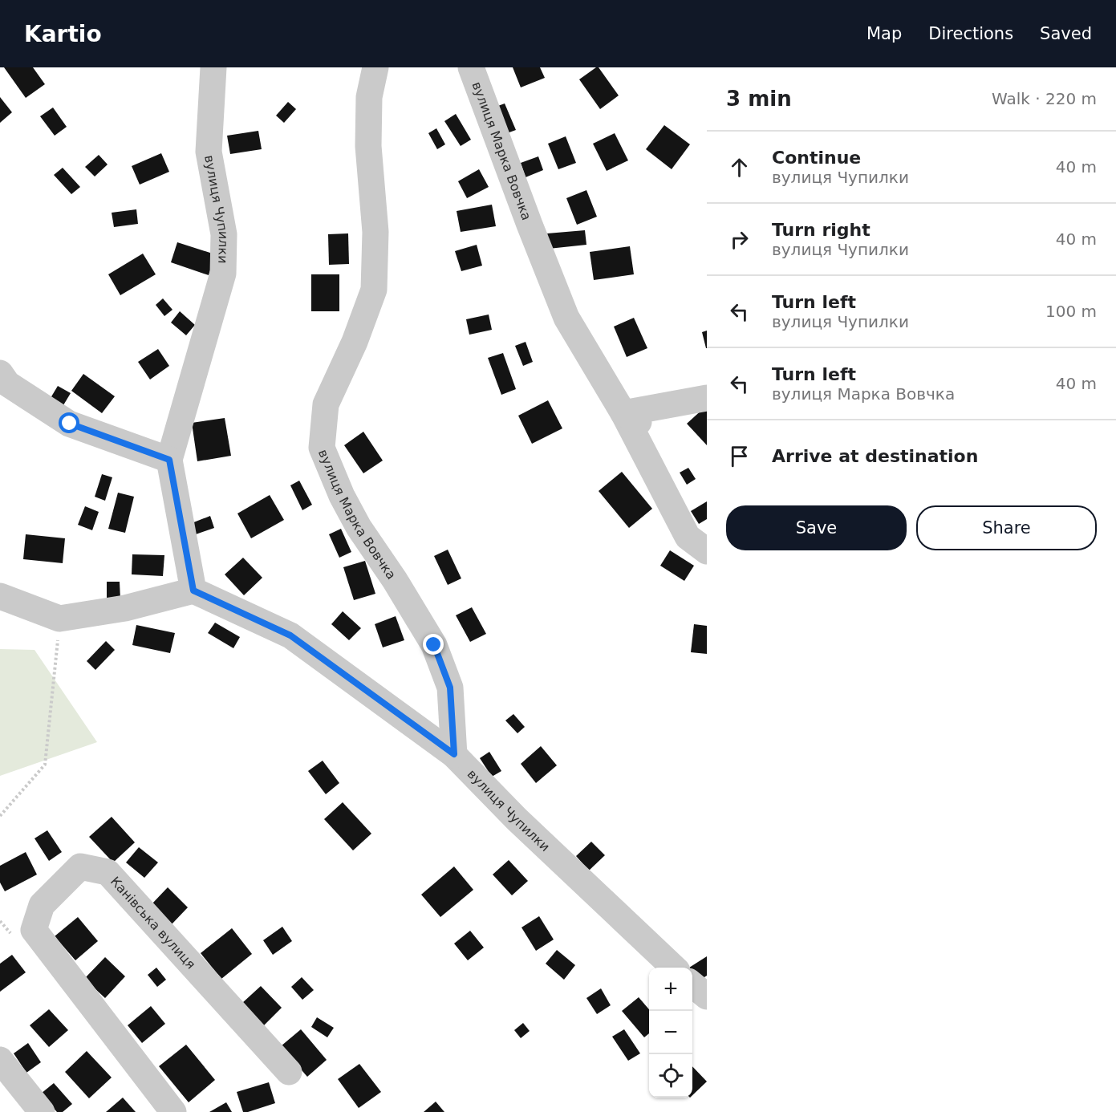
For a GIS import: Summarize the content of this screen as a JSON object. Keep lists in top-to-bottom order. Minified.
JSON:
{"streets":{"street":["вулиця Марка Вовчка","вулиця Чупилки","Канівська вулиця"]},"crossings":[["вулиця Марка Вовчка","вулиця Чупилки"]],"page":{"header":"Kartio","nav":["Map","Directions","Saved"],"heading":["3 min","Walk · 220 m"],"list":[["Continue","вулиця Чупилки","40 m"],["Turn right","вулиця Чупилки","40 m"],["Turn left","вулиця Чупилки","100 m"],["Turn left","вулиця Марка Вовчка","40 m"],"Arrive at destination"],"buttons":["Save","Share"],"map_buttons":["+","−"]}}
